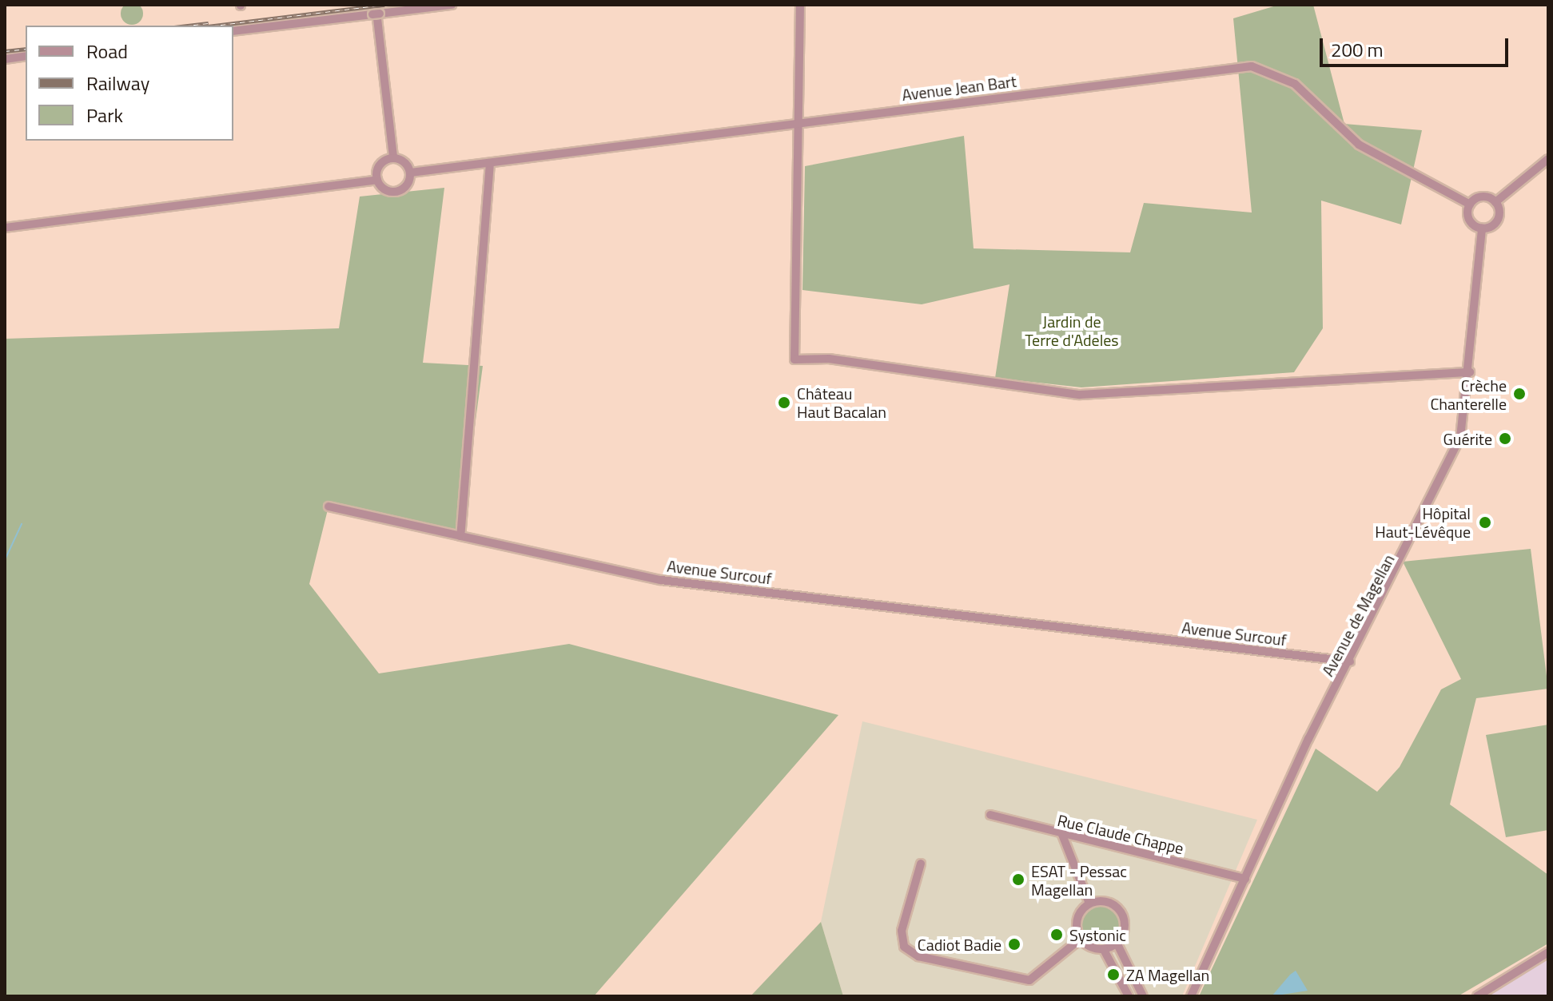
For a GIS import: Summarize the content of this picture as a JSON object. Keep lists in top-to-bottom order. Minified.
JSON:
{"streets":{"street":["Avenue Jean Bart","Avenue Surcouf","Avenue de Magellan","Rue Claude Chappe"]},"crossings":[["Avenue Jean Bart","Avenue de Magellan"],["Avenue Surcouf","Avenue de Magellan"],["Avenue de Magellan","Rue Claude Chappe"]],"parks":["Jardin de Terre d'Adeles"],"places":["Crèche Chanterelle","Château Haut Bacalan","Guérite","Hôpital Haut-Lévêque","ESAT - Pessac Magellan","Systonic","Cadiot Badie","ZA Magellan"],"legend":["Road","Railway","Park"],"scale_bar":"200 m"}
